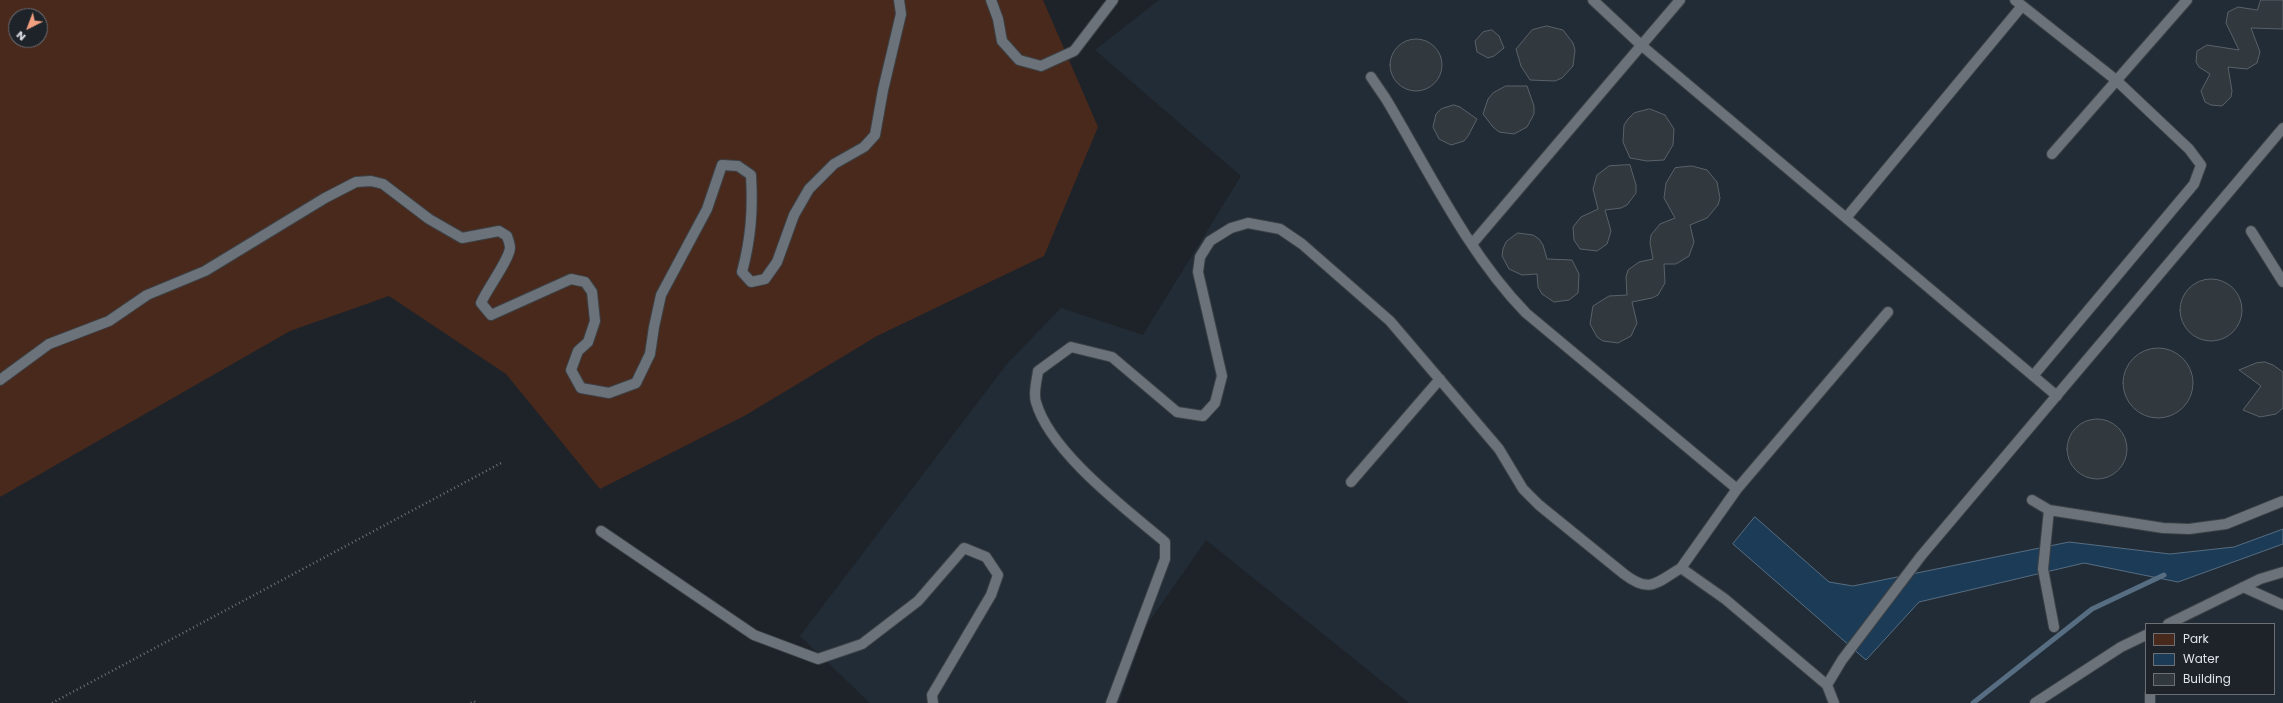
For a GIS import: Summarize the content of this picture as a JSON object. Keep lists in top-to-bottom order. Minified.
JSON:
{"legend":["Park","Water","Building"],"north":"bottom left"}
